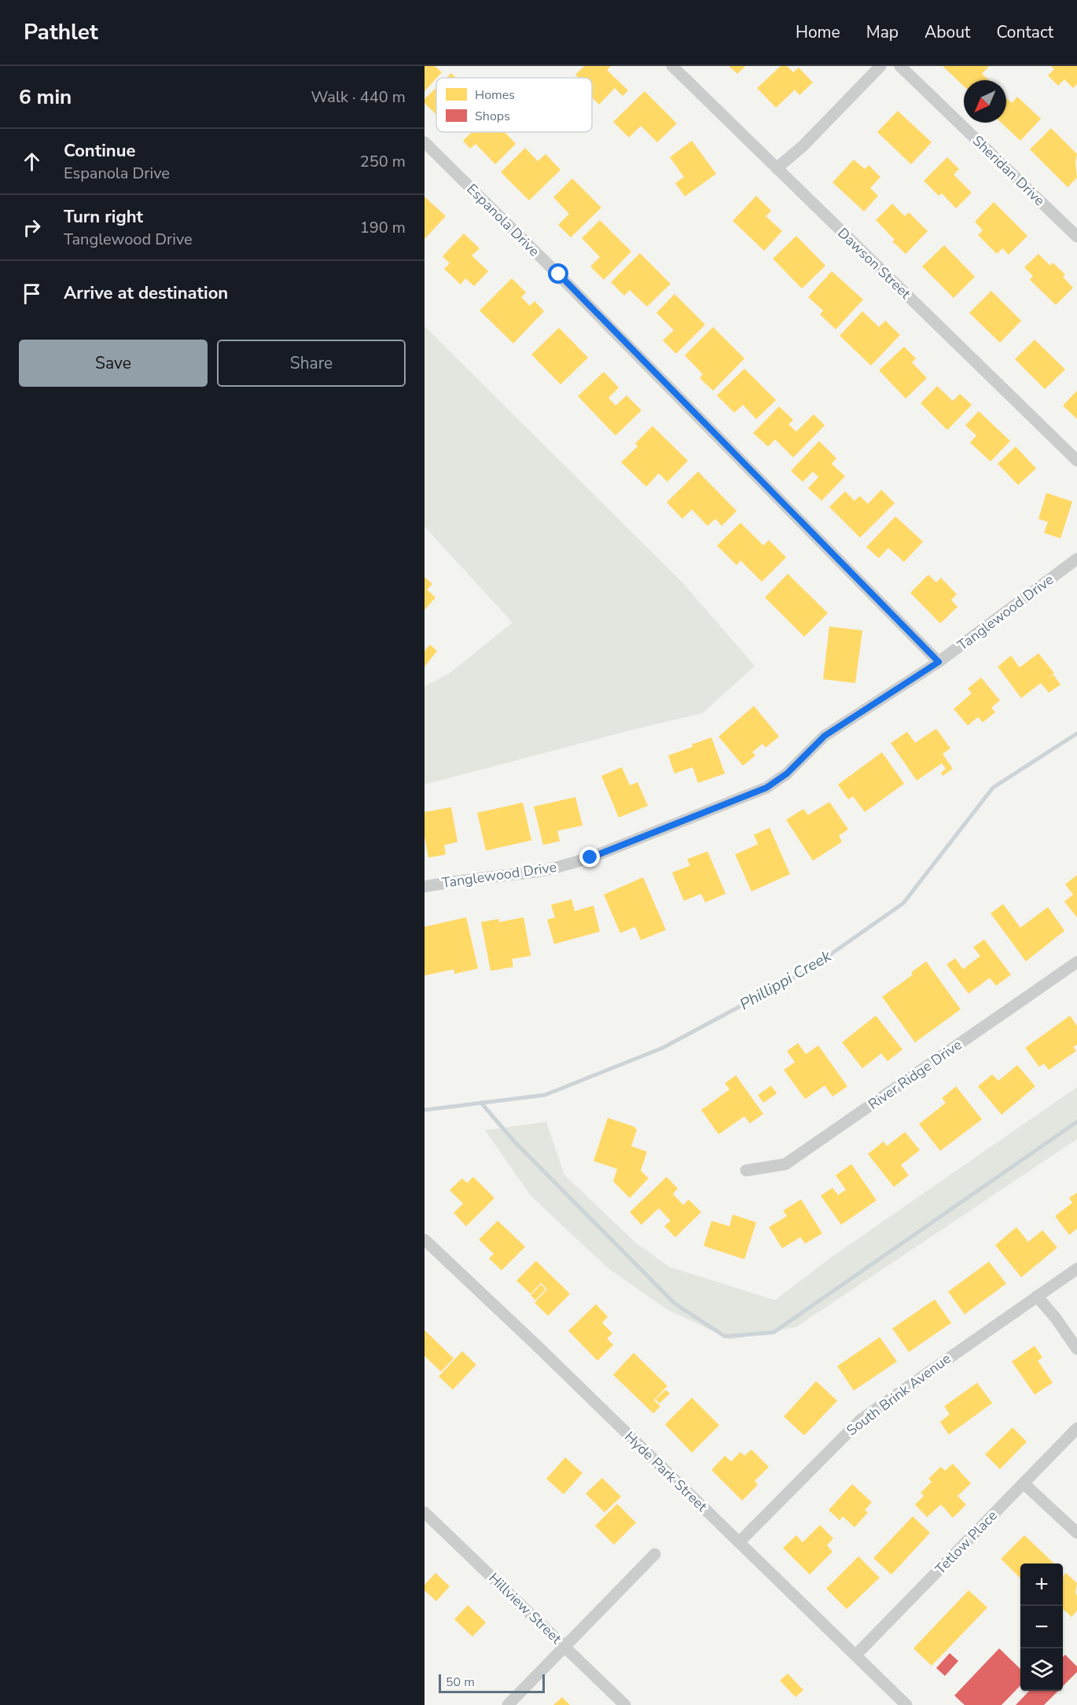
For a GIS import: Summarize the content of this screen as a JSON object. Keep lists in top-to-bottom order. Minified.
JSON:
{"streets":{"street":["Sheridan Drive","Espanola Drive","Dawson Street","Tanglewood Drive","River Ridge Drive","South Brink Avenue","Hyde Park Street","Tetlow Place","Hillview Street"]},"crossings":[["Espanola Drive","Tanglewood Drive"],["South Brink Avenue","Hyde Park Street"],["Hyde Park Street","Tetlow Place"]],"water":["Phillippi Creek"],"legend":["Homes","Shops"],"scale_bar":"50 m","north":"bottom left","page":{"header":"Pathlet","nav":["Home","Map","About","Contact"],"heading":["6 min","Walk · 440 m"],"list":[["Continue","Espanola Drive","250 m"],["Turn right","Tanglewood Drive","190 m"],"Arrive at destination"],"buttons":["Save","Share"],"map_buttons":["+","−"],"scale":"50 m"}}
